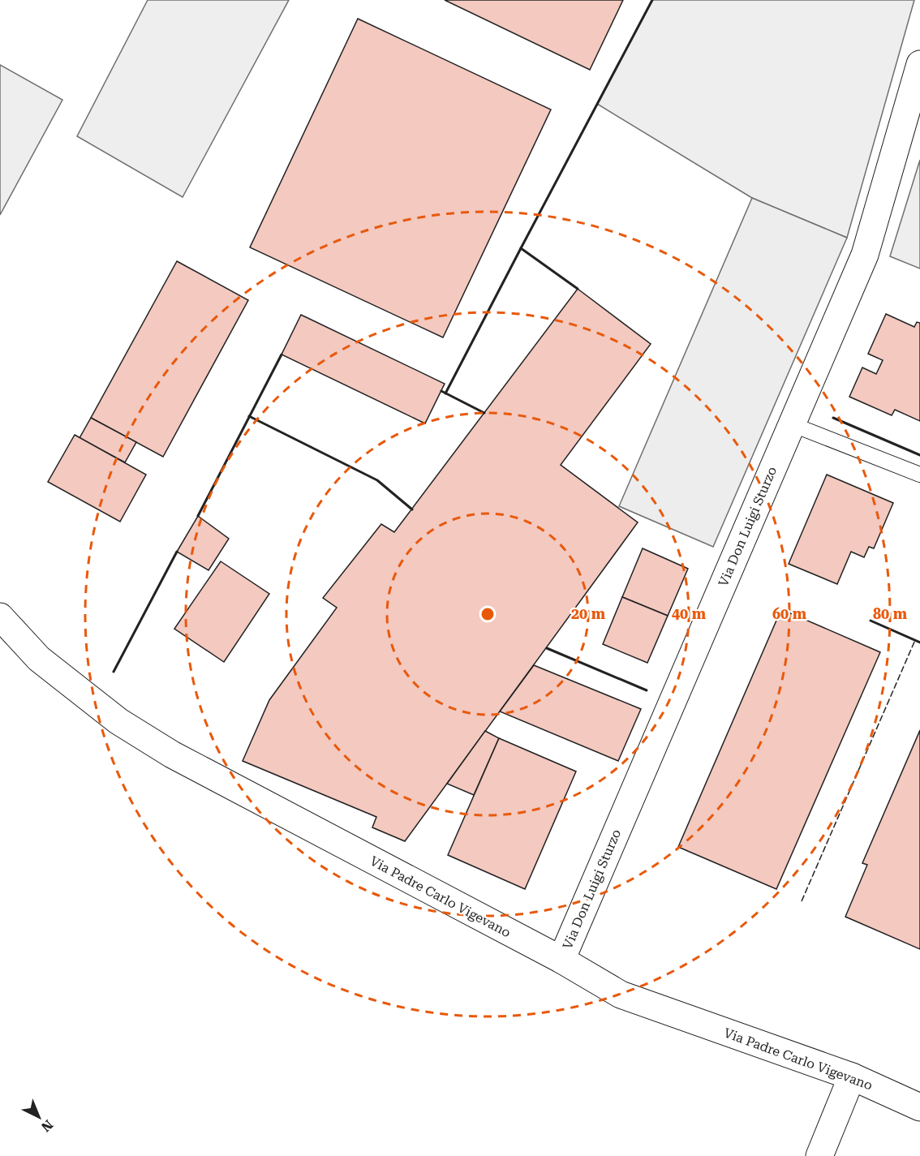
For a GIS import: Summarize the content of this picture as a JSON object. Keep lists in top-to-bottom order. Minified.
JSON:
{"streets":{"street":["Via Don Luigi Sturzo","Via Padre Carlo Vigevano"]},"crossings":[["Via Don Luigi Sturzo","Via Padre Carlo Vigevano"]],"north":"bottom right","rings":["20 m","40 m","60 m","80 m"]}
